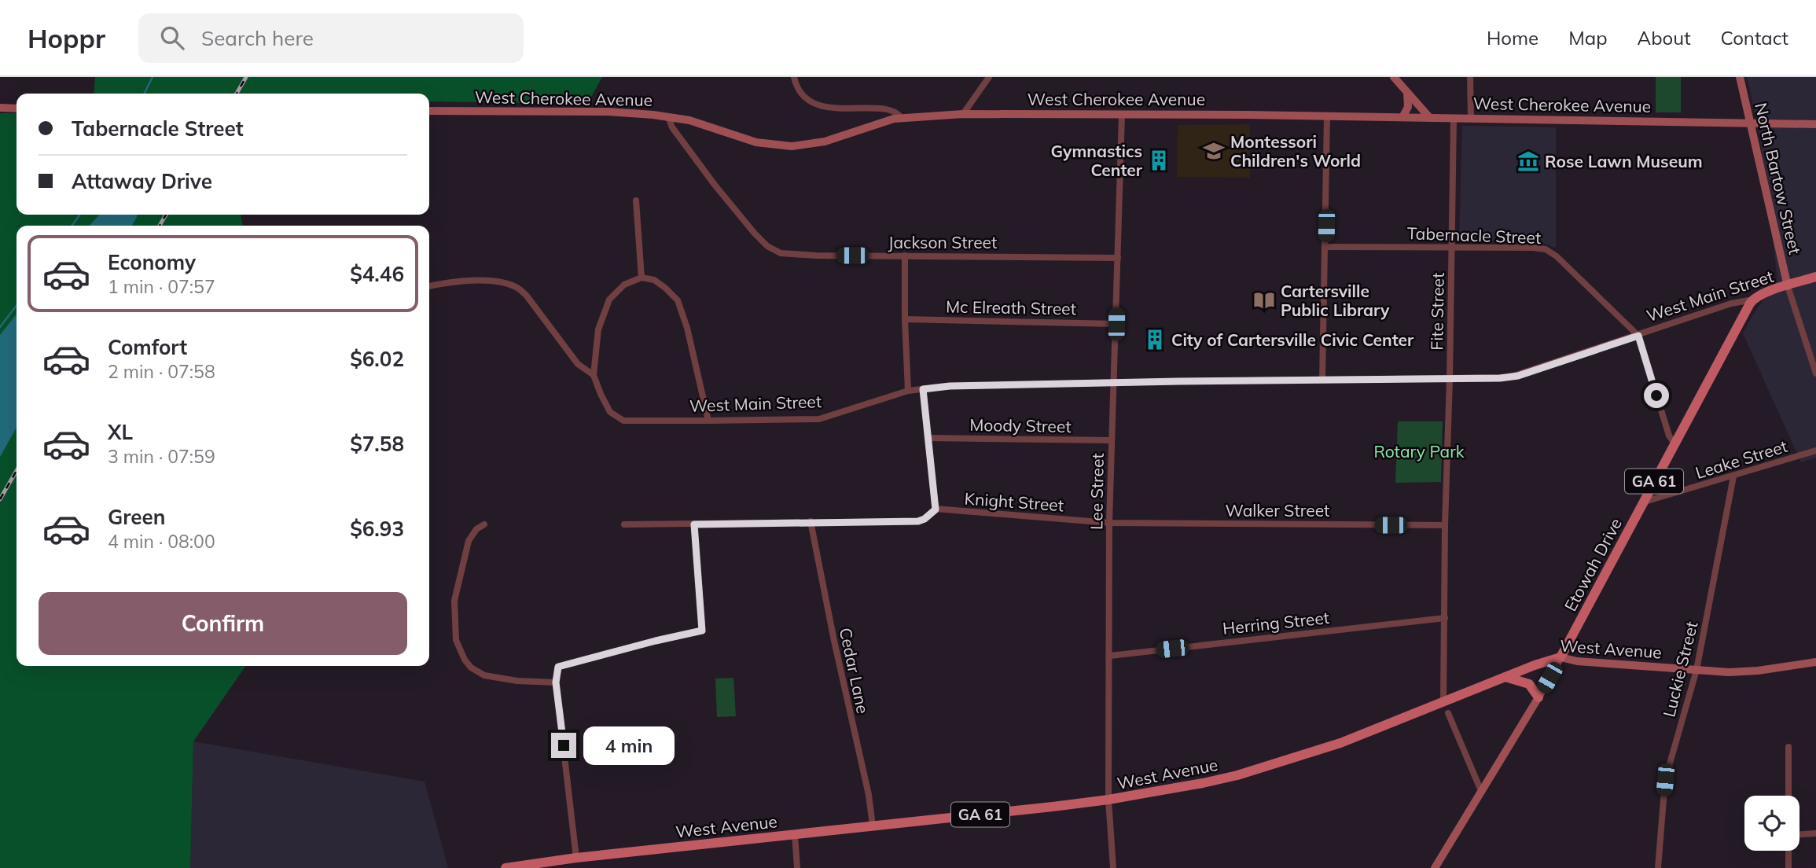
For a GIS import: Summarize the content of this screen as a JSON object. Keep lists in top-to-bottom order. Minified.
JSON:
{"streets":{"main road":["West Cherokee Avenue","North Bartow Street","West Main Street","GA 61","Etowah Drive","West Avenue"],"street":["Tabernacle Street","Jackson Street","Mc Elreath Street","Fite Street","Moody Street","Leake Street","Lee Street","Knight Street","Walker Street","Herring Street","Luckie Street","Cedar Lane"]},"crossings":[["West Cherokee Avenue","North Bartow Street"],["West Cherokee Avenue","Jackson Street"],["West Cherokee Avenue","Fite Street"],["West Cherokee Avenue","Lee Street"],["North Bartow Street","West Main Street"],["Tabernacle Street","West Main Street"],["Tabernacle Street","Fite Street"],["Tabernacle Street","Etowah Drive"],["Jackson Street","Lee Street"],["West Main Street","Fite Street"],["West Main Street","Lee Street"],["West Main Street","Etowah Drive"],["Mc Elreath Street","Lee Street"],["Fite Street","Walker Street"],["Fite Street","Herring Street"],["Fite Street","West Avenue"],["Moody Street","Lee Street"],["Leake Street","Etowah Drive"],["Leake Street","Luckie Street"],["Lee Street","Knight Street"],["Lee Street","Walker Street"],["Lee Street","Herring Street"],["Lee Street","West Avenue"],["Knight Street","Walker Street"],["Etowah Drive","West Avenue"],["West Avenue","Luckie Street"],["West Avenue","Cedar Lane"]],"parks":["Rotary Park"],"places":{"school or university":["Montessori Children's World"],"building":["Gymnastics Center","City of Cartersville Civic Center"],"museum":["Rose Lawn Museum"],"library":["Cartersville Public Library"]},"page":{"header":"Hoppr","search":"Search here","nav":["Home","Map","About","Contact"],"banner":["Tabernacle Street","Attaway Drive"],"list":[{"name":"Economy","note":"1 min · 07:57","value":"$4.46"},{"name":"Comfort","note":"2 min · 07:58","value":"$6.02"},{"name":"XL","note":"3 min · 07:59","value":"$7.58"},{"name":"Green","note":"4 min · 08:00","value":"$6.93"}],"buttons":"Confirm","bubble":"4 min"}}
